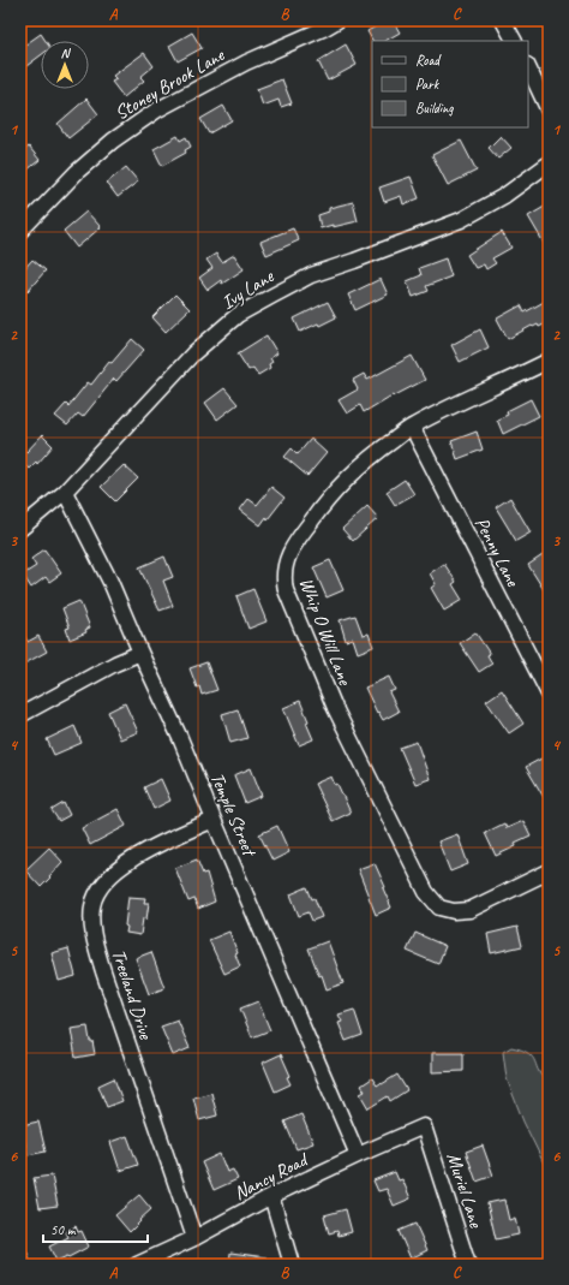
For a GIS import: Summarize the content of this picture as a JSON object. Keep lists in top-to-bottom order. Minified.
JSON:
{"streets":{"street":["Stoney Brook Lane","Ivy Lane","Penny Lane","Whip O Will Lane","Temple Street","Treeland Drive","Nancy Road","Muriel Lane"]},"crossings":[["Ivy Lane","Temple Street"],["Penny Lane","Whip O Will Lane"],["Temple Street","Treeland Drive"],["Temple Street","Nancy Road"],["Treeland Drive","Nancy Road"],["Nancy Road","Muriel Lane"]],"legend":["Road","Park","Building"],"scale_bar":"50 m","north":"top","grid":{"columns":["A","B","C"],"rows":["1","2","3","4","5","6"]}}
